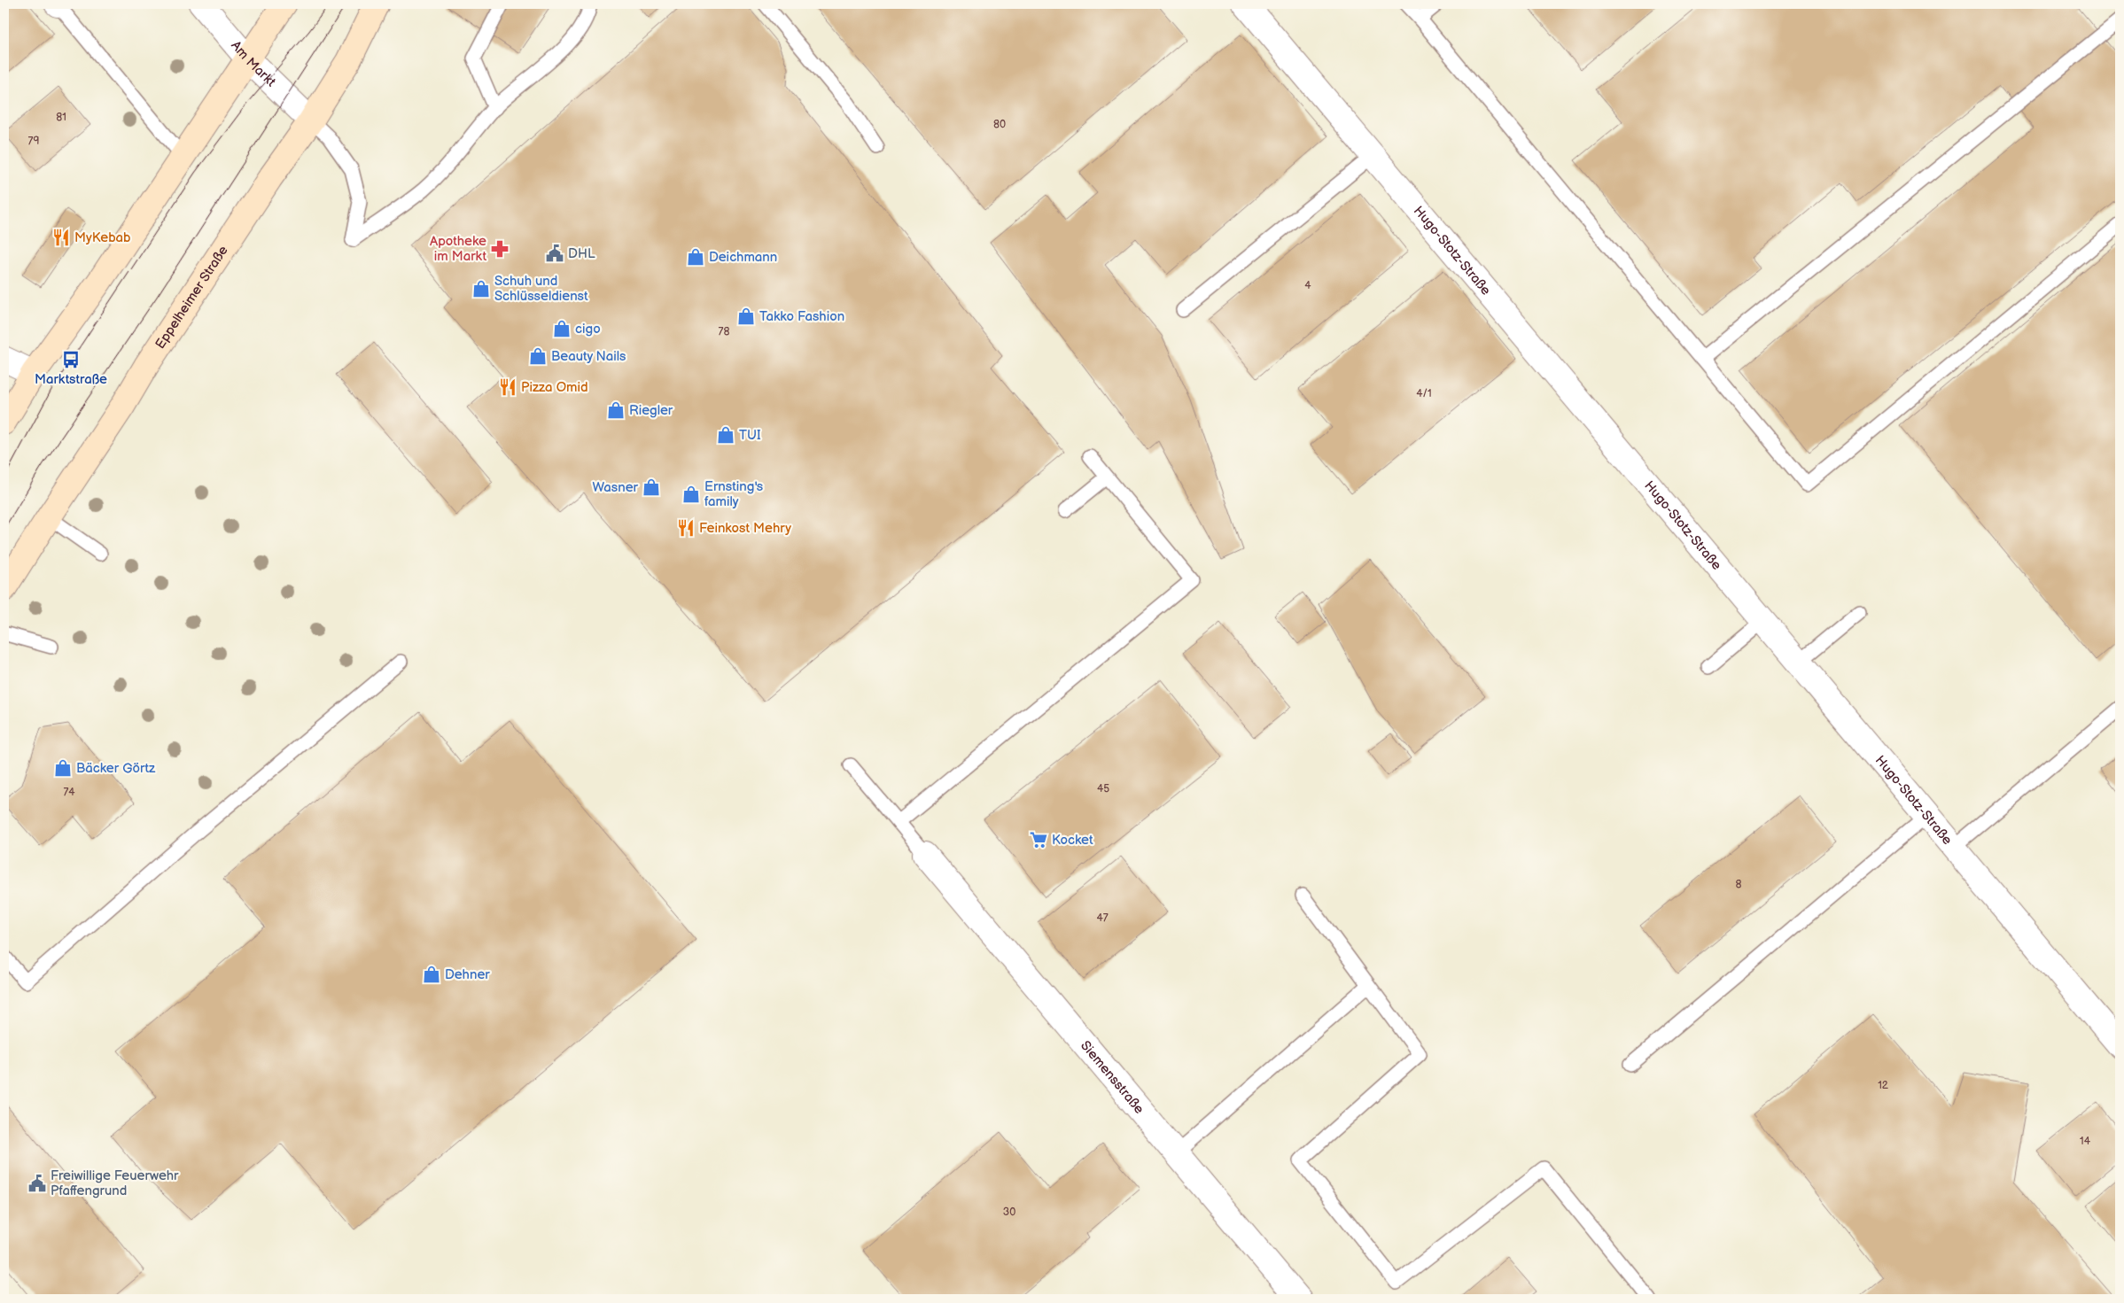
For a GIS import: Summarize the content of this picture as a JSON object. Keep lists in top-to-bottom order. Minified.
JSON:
{"streets":{"main road":["Eppelheimer Straße"],"street":["Am Markt","Hugo-Stotz-Straße","Siemensstraße"]},"crossings":[["Am Markt","Eppelheimer Straße"]],"places":{"restaurant":["MyKebab","Pizza Omid","Feinkost Mehry"],"pharmacy":["Apotheke im Markt"],"public building":["DHL","Freiwillige Feuerwehr Pfaffengrund"],"shop":["Deichmann","Schuh und Schlüsseldienst","Takko Fashion","cigo","Beauty Nails","Riegler","TUI","Wasner","Ernsting's family","Bäcker Görtz","Dehner"],"bus stop":["Marktstraße"],"supermarket":["Kocket"]},"house_numbers":["81","80","79","4","78","4/1","45","74","8","47","12","14","30"]}
